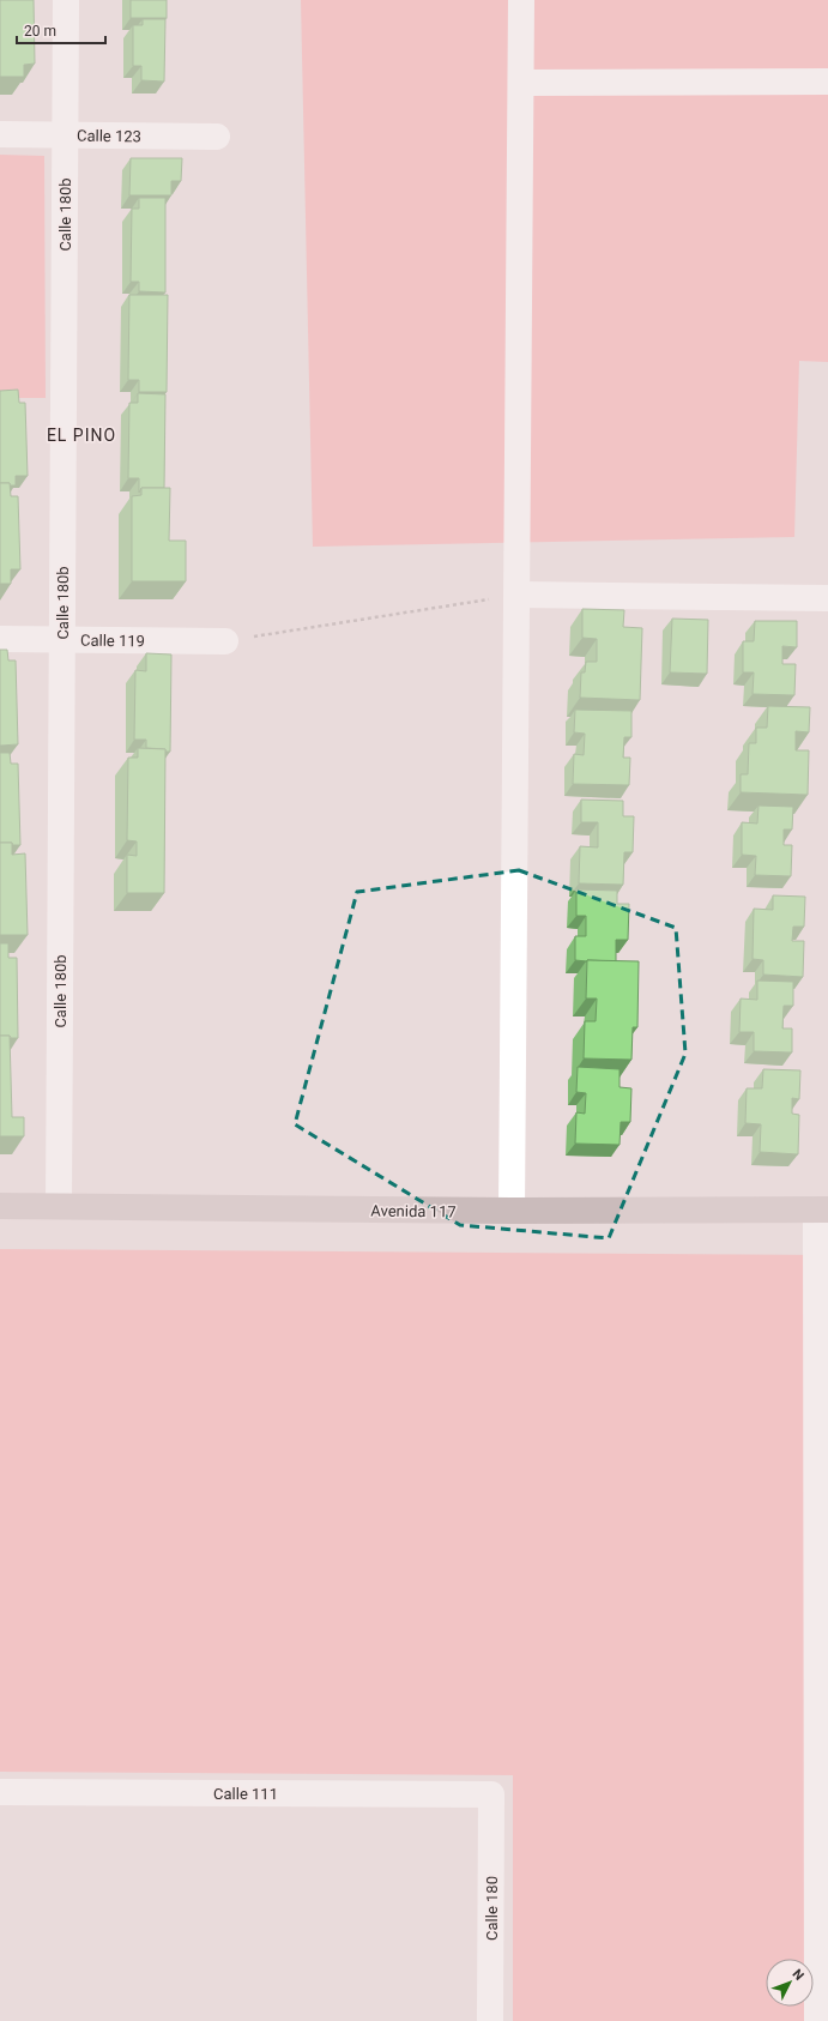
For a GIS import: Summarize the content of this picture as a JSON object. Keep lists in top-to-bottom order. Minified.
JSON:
{"streets":{"street":["Calle 123","Calle 180b","Calle 119","Avenida 117","Calle 111","Calle 180"]},"crossings":[["Calle 123","Calle 180b"],["Calle 180b","Calle 119"],["Calle 180b","Avenida 117"],["Calle 111","Calle 180"]],"districts":["EL PINO"],"scale_bar":"20 m","north":"top right"}
